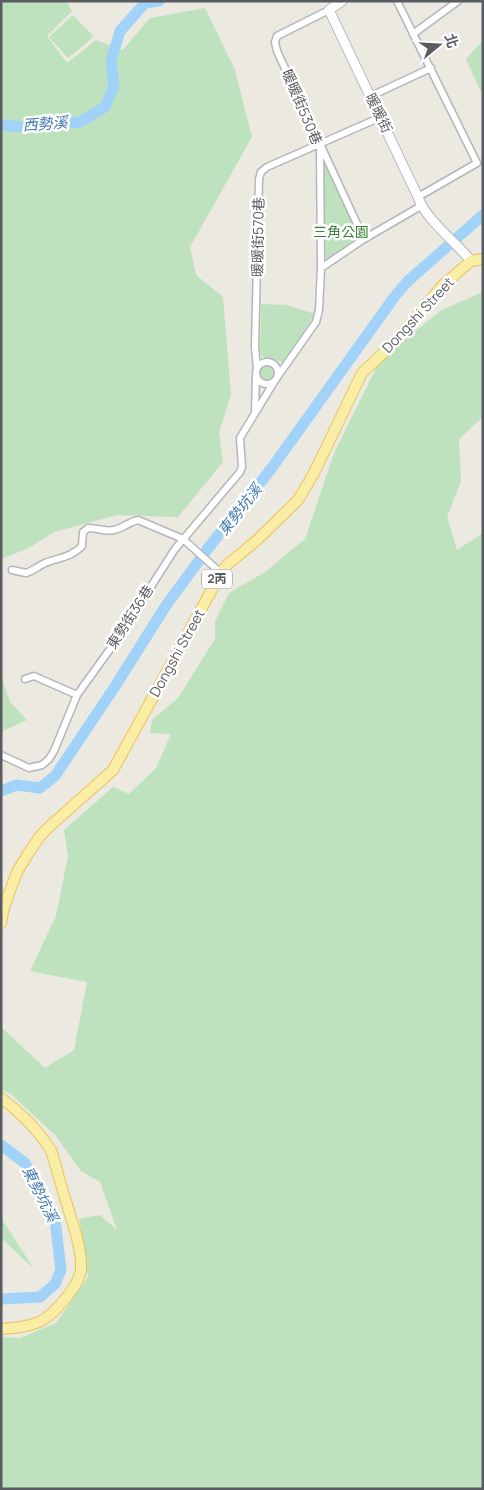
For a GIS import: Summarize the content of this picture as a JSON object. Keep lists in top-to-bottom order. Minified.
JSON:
{"streets":{"main road":["Dongshi Street","2丙"],"street":["暖暖街530巷","暖暖街","暖暖街570巷","東勢街36巷"]},"crossings":[["暖暖街530巷","暖暖街"],["暖暖街530巷","暖暖街570巷"],["暖暖街","暖暖街570巷"],["暖暖街","Dongshi Street"]],"water":["西勢溪","東勢坑溪"],"parks":["三角公園"],"north":"right"}
